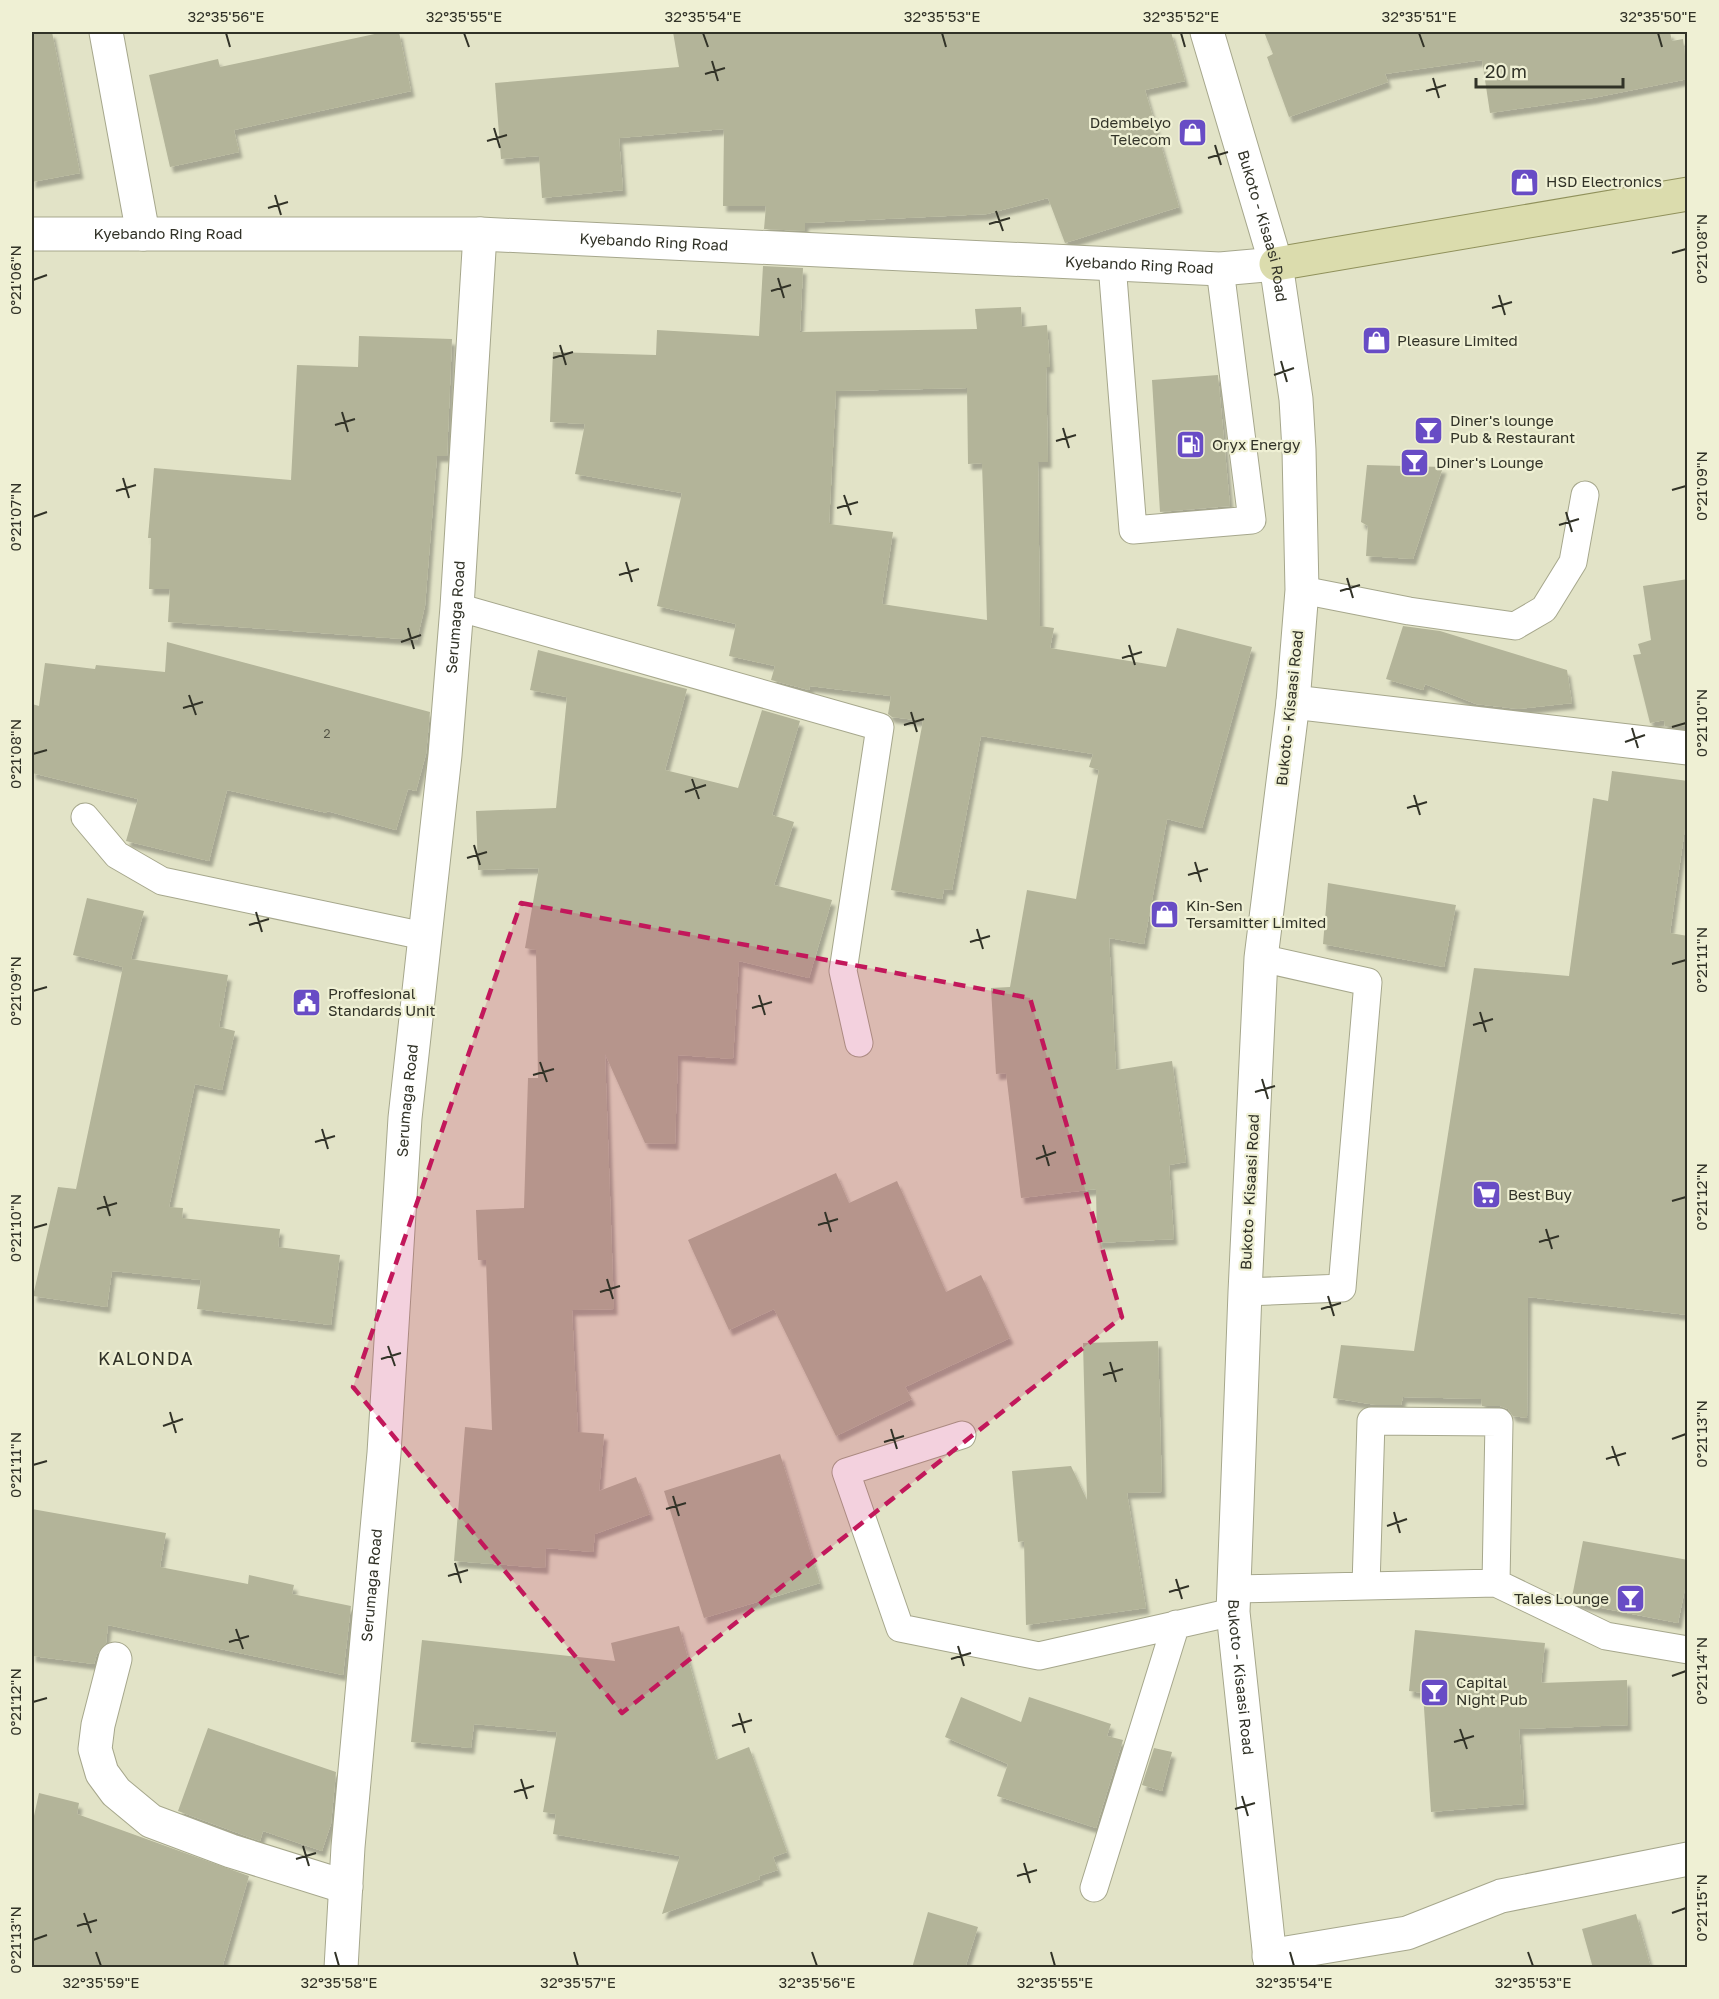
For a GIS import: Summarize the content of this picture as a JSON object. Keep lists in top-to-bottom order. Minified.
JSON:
{"streets":{"street":["Bukoto - Kisaasi Road","Kyebando Ring Road","Serumaga Road"]},"crossings":[["Bukoto - Kisaasi Road","Kyebando Ring Road"],["Kyebando Ring Road","Serumaga Road"]],"districts":["KALONDA"],"places":{"shop":["Ddembelyo Telecom","HSD Electronics","Pleasure Limited","Kin-Sen Tersamitter Limited"],"bar":["Diner's lounge Pub & Restaurant","Diner's Lounge","Tales Lounge","Capital Night Pub"],"fuel station":["Oryx Energy"],"public building":["Proffesional Standards Unit"],"supermarket":["Best Buy"]},"house_numbers":["2"],"scale_bar":"20 m","coordinates":["32°35'56\"E","32°35'55\"E","32°35'54\"E","32°35'53\"E","32°35'52\"E","32°35'51\"E","32°35'50\"E","0°21'08\"N","0°21'06\"N","0°21'09\"N","0°21'07\"N","0°21'10\"N","0°21'11\"N","0°21'12\"N","0°21'13\"N","0°21'14\"N","0°21'15\"N","32°35'59\"E","32°35'58\"E","32°35'57\"E"]}
